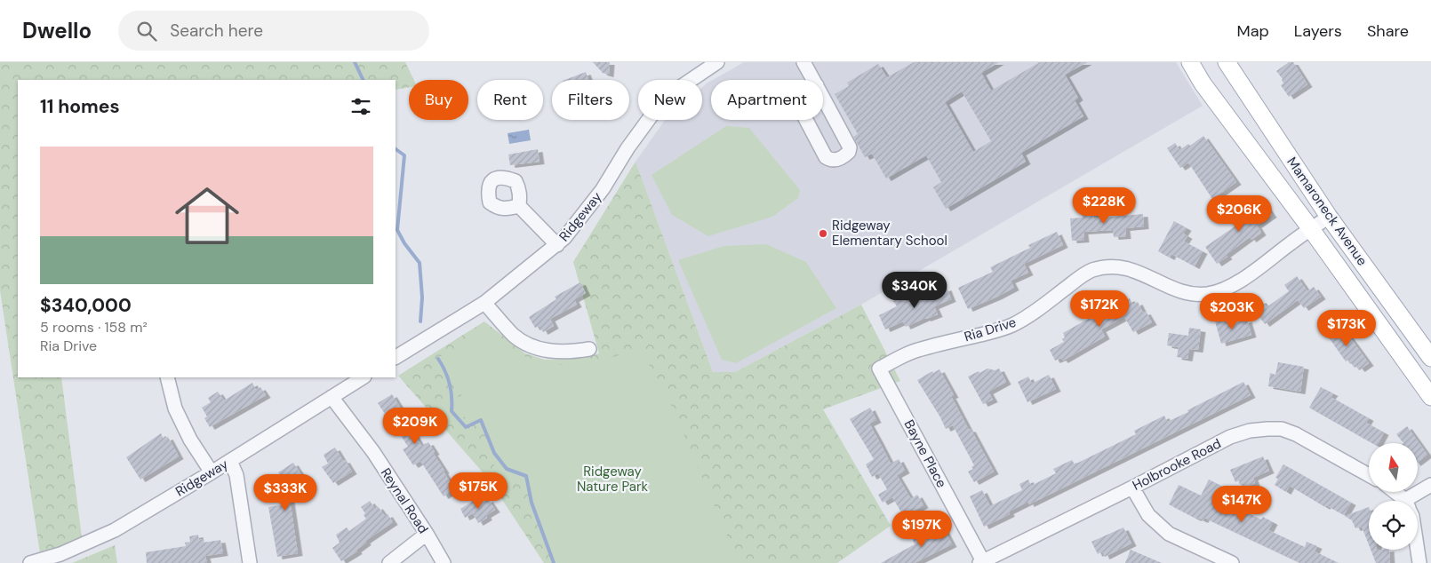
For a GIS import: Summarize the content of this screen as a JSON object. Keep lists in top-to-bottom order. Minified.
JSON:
{"streets":{"main road":["Mamaroneck Avenue"],"street":["Ridgeway","Ria Drive","Bayne Place","Holbrooke Road","Reynal Road"]},"crossings":[["Mamaroneck Avenue","Ria Drive"],["Ridgeway","Reynal Road"],["Ria Drive","Bayne Place"],["Bayne Place","Holbrooke Road"]],"parks":["Ridgeway Nature Park"],"places":["Ridgeway Elementary School"],"north":"top","page":{"header":"Dwello","search":"Search here","nav":["Map","Layers","Share"],"chip":["Buy","Rent","Filters","New","Apartment"],"heading":"11 homes","list":[{"name":"$340,000","note":"5 rooms · 158 m² · Ria Drive"}],"price":["$228K","$206K","$340K","$172K","$203K","$173K","$209K","$175K","$333K","$147K","$197K"]}}
